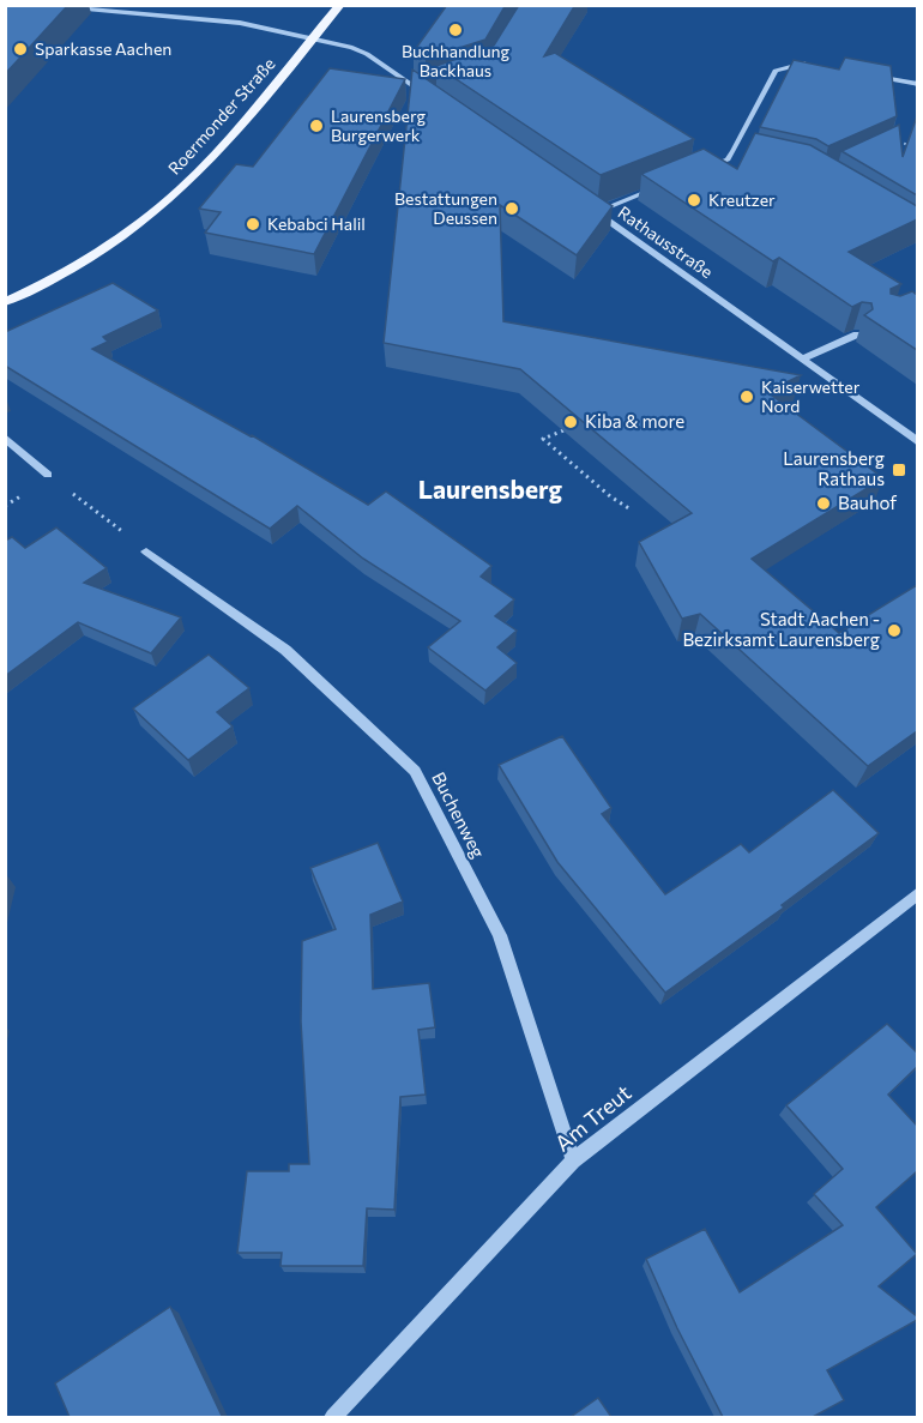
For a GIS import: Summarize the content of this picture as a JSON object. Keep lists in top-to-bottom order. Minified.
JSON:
{"streets":{"main road":["Roermonder Straße"],"street":["Rathausstraße","Buchenweg","Am Treut"]},"crossings":[["Buchenweg","Am Treut"]],"districts":["Laurensberg"],"places":{"other":["Buchhandlung Backhaus","Sparkasse Aachen","Laurensberg Burgerwerk","Kreutzer","Bestattungen Deussen","Kebabci Halil","Kaiserwetter Nord","Kiba & more","Bauhof","Stadt Aachen - Bezirksamt Laurensberg"],"transit":["Laurensberg Rathaus"]}}
